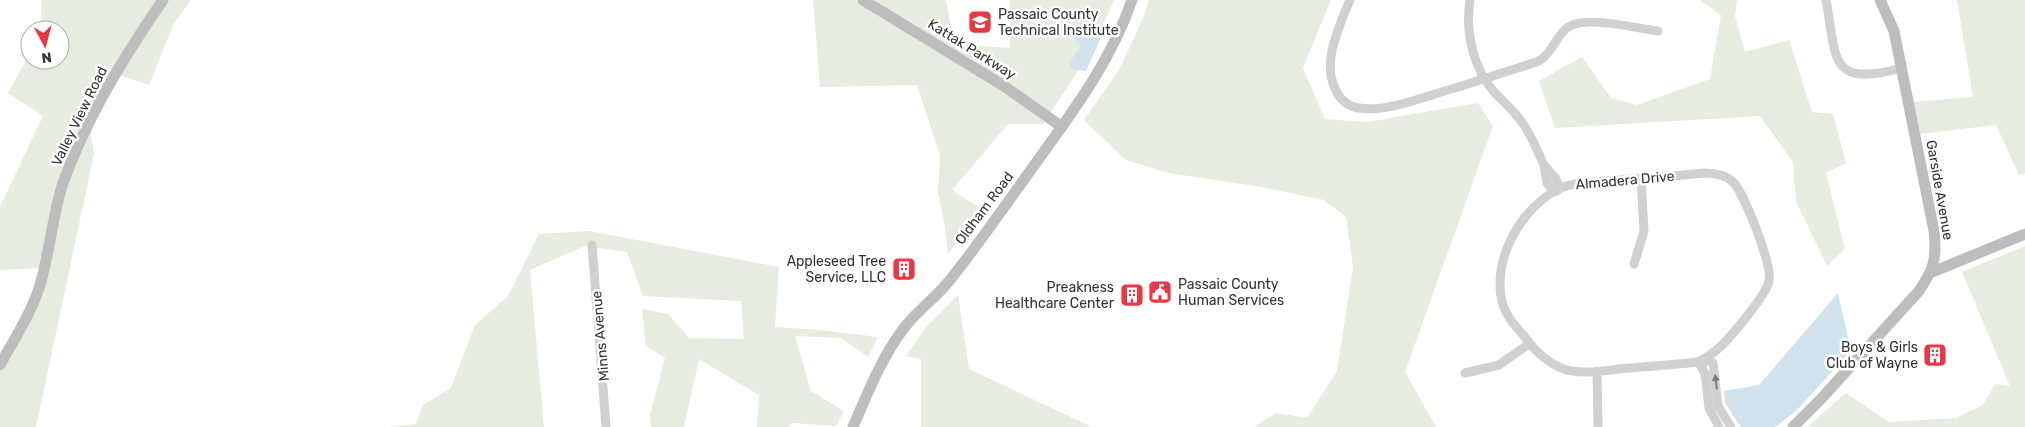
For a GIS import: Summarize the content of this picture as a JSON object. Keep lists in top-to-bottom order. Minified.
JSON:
{"streets":{"street":["Kattak Parkway","Valley View Road","Almadera Drive","Garside Avenue","Oldham Road","Minns Avenue"]},"crossings":[["Kattak Parkway","Oldham Road"]],"places":{"school or university":["Passaic County Technical Institute"],"building":["Appleseed Tree Service, LLC","Preakness Healthcare Center","Boys & Girls Club of Wayne"],"public building":["Passaic County Human Services"]},"north":"bottom"}
